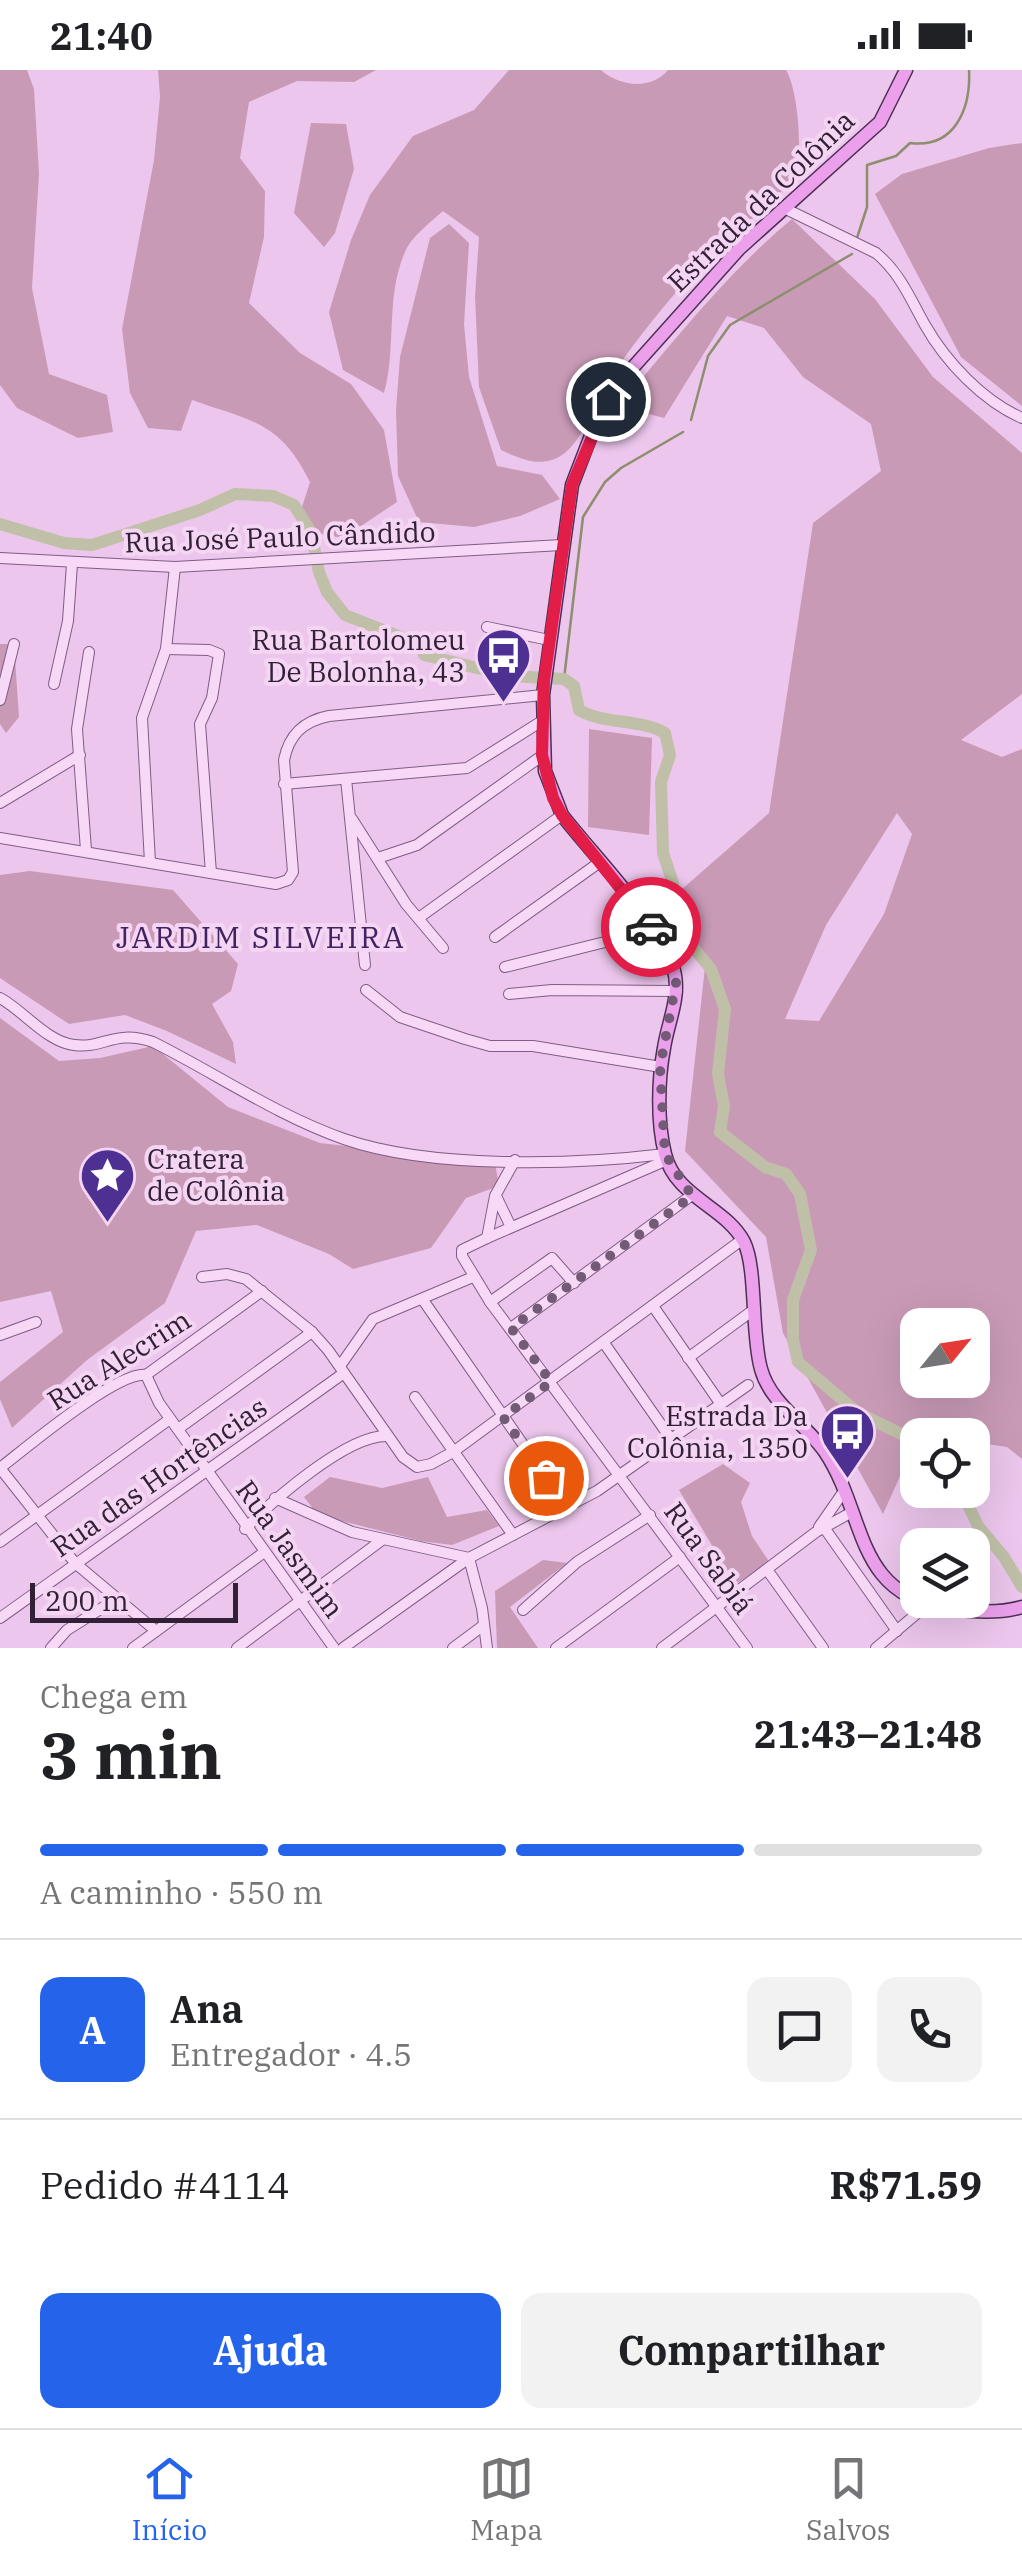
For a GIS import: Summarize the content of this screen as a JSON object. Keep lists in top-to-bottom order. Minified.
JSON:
{"streets":{"main road":["Estrada da Colônia"],"street":["Rua José Paulo Cândido","Rua Alecrim","Rua das Hortências","Rua Jasmim","Rua Sabiá"]},"crossings":[["Estrada da Colônia","Rua José Paulo Cândido"],["Rua Alecrim","Rua Jasmim"],["Rua das Hortências","Rua Jasmim"]],"districts":["JARDIM SILVEIRA"],"places":{"bus stop":["Rua Bartolomeu De Bolonha, 43","Estrada Da Colônia, 1350"],"place":["Cratera de Colônia"]},"scale_bar":"200 m","north":"top right","page":{"status":"21:40","scale":"200 m","heading":["3 min","Chega em","21:43–21:48"],"panel":["Ana","Entregador · 4.5","Pedido #4114","R$71.59"],"bar":"A caminho · 550 m","round":"A","buttons":["Ajuda","Compartilhar"],"tabs":["Início","Mapa","Salvos"]}}
